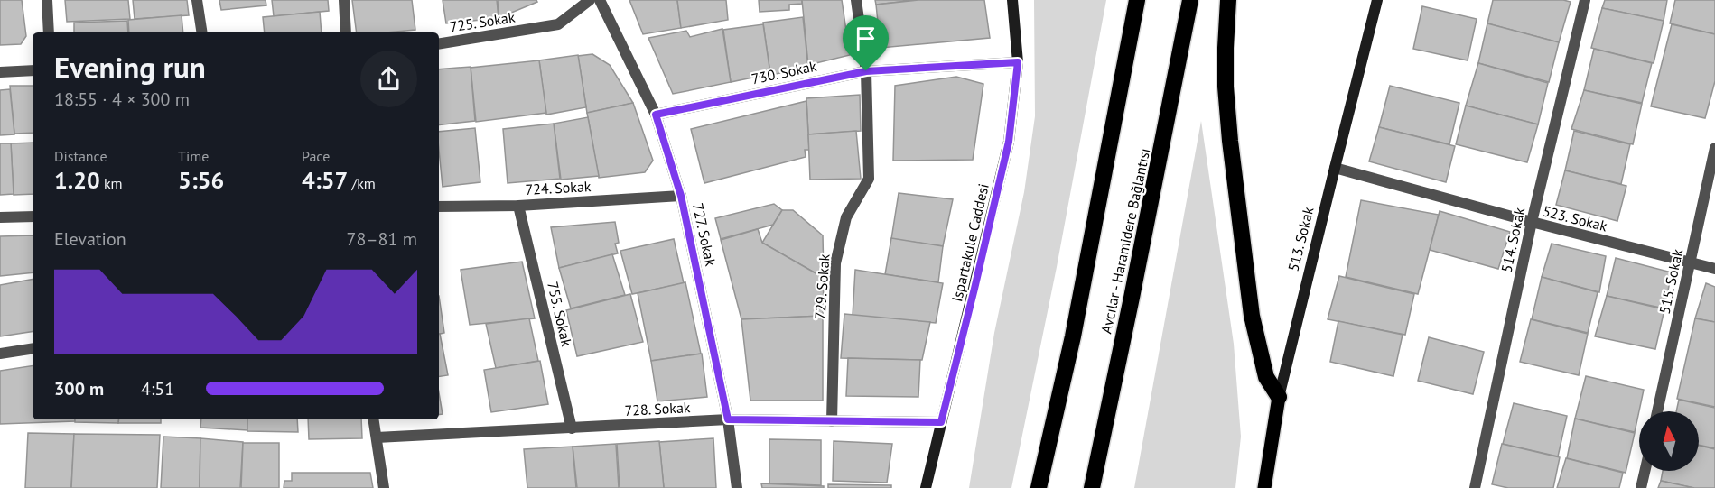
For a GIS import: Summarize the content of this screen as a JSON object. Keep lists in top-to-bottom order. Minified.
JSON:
{"streets":{"highway":["Avcılar - Haramidere Bağlantısı"],"main road":["513. Sokak"],"street":["725. Sokak","730. Sokak","724. Sokak","523. Sokak","727. Sokak","514. Sokak","Ispartakule Caddesi","515. Sokak","729. Sokak","755. Sokak","728. Sokak"]},"crossings":[["730. Sokak","727. Sokak"],["730. Sokak","Ispartakule Caddesi"],["730. Sokak","729. Sokak"],["724. Sokak","727. Sokak"],["724. Sokak","755. Sokak"],["523. Sokak","513. Sokak"],["523. Sokak","514. Sokak"],["523. Sokak","515. Sokak"],["727. Sokak","728. Sokak"],["Ispartakule Caddesi","728. Sokak"],["729. Sokak","728. Sokak"],["755. Sokak","728. Sokak"]],"north":"top","page":{"heading":["Evening run","18:55 · 4 × 300 m"],"stats":[["Distance","1.20 km"],["Time","5:56"],["Pace","4:57 /km"]],"chart":["Elevation","78–81 m"],"list":[{"name":"300 m","note":"4:51"}]}}
